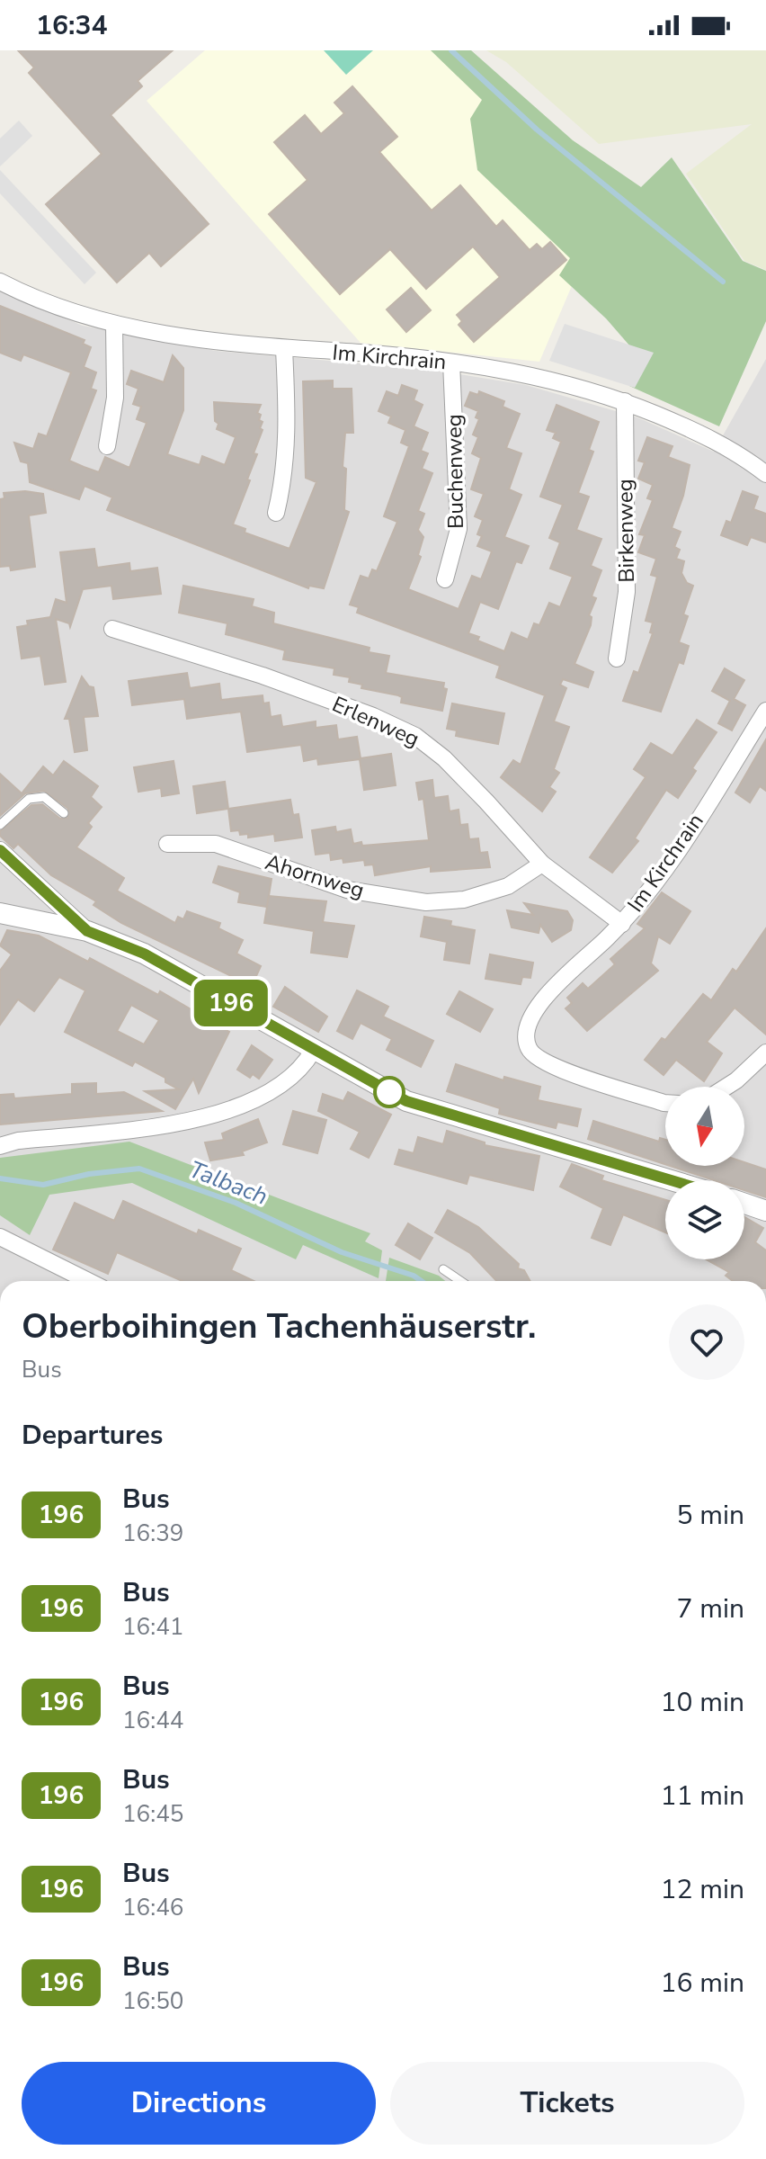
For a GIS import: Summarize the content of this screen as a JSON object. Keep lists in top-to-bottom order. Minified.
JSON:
{"streets":{"street":["Im Kirchrain","Buchenweg","Birkenweg","Erlenweg","Ahornweg"]},"crossings":[["Im Kirchrain","Buchenweg"],["Im Kirchrain","Birkenweg"],["Im Kirchrain","Erlenweg"],["Erlenweg","Ahornweg"]],"water":["Talbach"],"lines":["bus line 196"],"north":"bottom","page":{"status":"16:34","on_map":"196","heading":[["Oberboihingen Tachenhäuserstr.","Bus"],"Departures"],"list":[{"mark":"196","name":"Bus","note":"16:39","value":"5 min"},{"mark":"196","name":"Bus","note":"16:41","value":"7 min"},{"mark":"196","name":"Bus","note":"16:44","value":"10 min"},{"mark":"196","name":"Bus","note":"16:45","value":"11 min"},{"mark":"196","name":"Bus","note":"16:46","value":"12 min"},{"mark":"196","name":"Bus","note":"16:50","value":"16 min"}],"buttons":["Directions","Tickets"]}}
